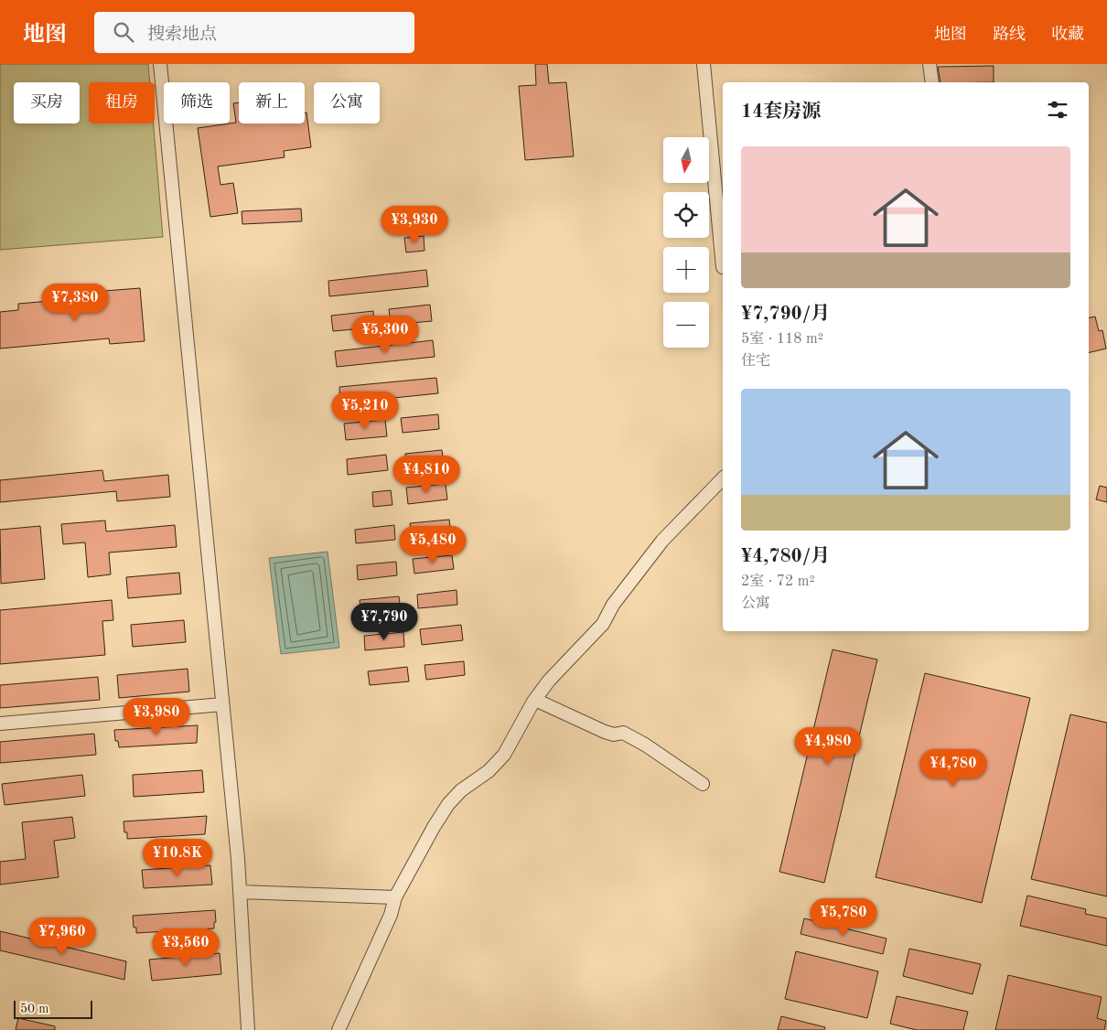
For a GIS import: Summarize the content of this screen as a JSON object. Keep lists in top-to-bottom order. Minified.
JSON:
{"scale_bar":"50 m","north":"bottom","page":{"header":"地图","search":"搜索地点","nav":["地图","路线","收藏"],"chip":["买房","租房","筛选","新上","公寓"],"heading":"14套房源","map_buttons":["+","−"],"list":[{"name":"¥7,790/月","note":"5室 · 118 m² · 住宅"},{"name":"¥4,780/月","note":"2室 · 72 m² · 公寓"}],"price":["¥3,930","¥7,380","¥5,300","¥5,210","¥4,810","¥5,480","¥7,790","¥3,980","¥4,980","¥4,780","¥10.8K","¥5,780","¥7,960","¥3,560"],"scale":"50 m"}}
